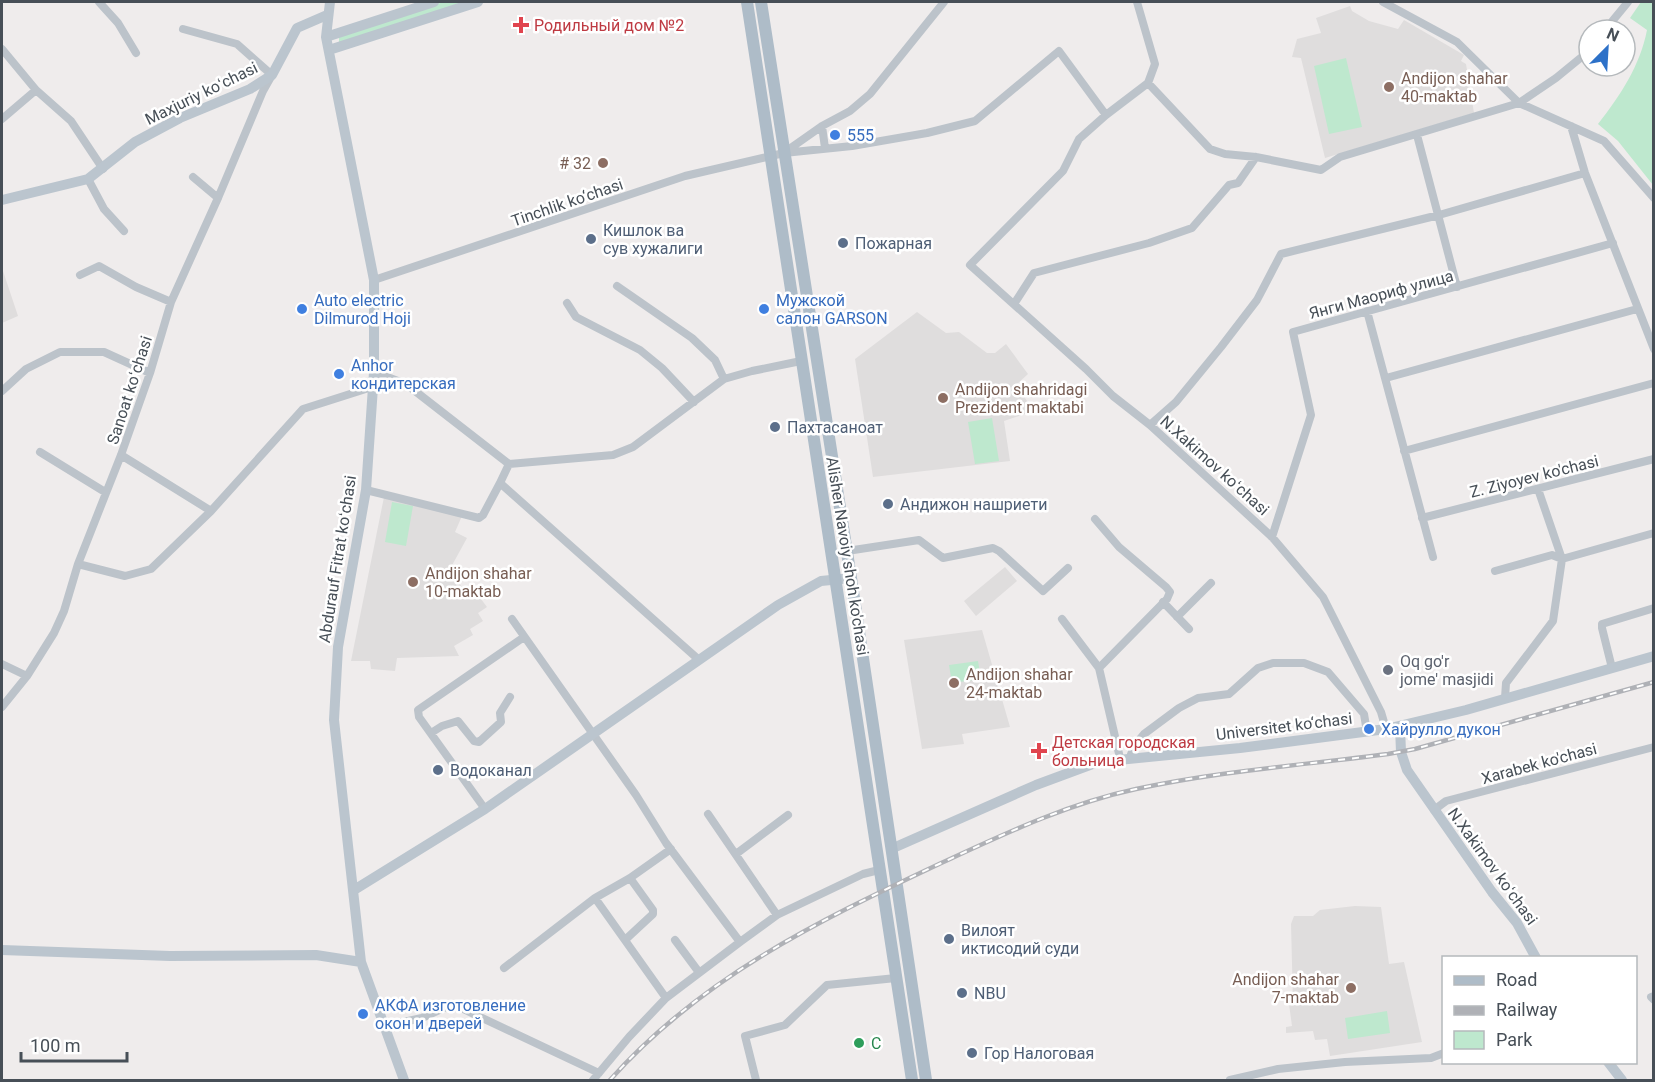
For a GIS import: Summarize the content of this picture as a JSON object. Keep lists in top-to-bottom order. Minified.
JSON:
{"streets":{"main road":["Maxjuriy koʻchasi","N.Xakimov koʻchasi","Alisher Navoiy shoh ko'chasi","Abdurauf Fitrat koʻchasi","Universitet kо‘chasi"],"street":["Tinchlik kо‘chasi","Янги Маориф улица","Sanoat koʻchasi","Z. Ziyoyev ko'chasi","Xarabek ko'chasi"]},"crossings":[["Maxjuriy koʻchasi","Sanoat koʻchasi"],["Maxjuriy koʻchasi","Abdurauf Fitrat koʻchasi"],["Tinchlik kо‘chasi","N.Xakimov koʻchasi"],["Tinchlik kо‘chasi","Alisher Navoiy shoh ko'chasi"],["Tinchlik kо‘chasi","Abdurauf Fitrat koʻchasi"],["Янги Маориф улица","N.Xakimov koʻchasi"],["N.Xakimov koʻchasi","Universitet kо‘chasi"],["N.Xakimov koʻchasi","Xarabek ko'chasi"],["Alisher Navoiy shoh ko'chasi","Universitet kо‘chasi"]],"places":{"health":["Родильный дом №2","Детская городская больница"],"other":["Andijon shahar 40-maktab","555","# 32","Кишлок ва сув хужалиги","Пожарная","Auto electric Dilmurod Hoji","Мужской салон GARSON","Anhor кондитерская","Andijon shahridagi Prezident maktabi","Пахтасаноат","Андижон нашриети","Andijon shahar 10-maktab","Oq go'r jome' masjidi","Andijon shahar 24-maktab","Хайрулло дукон","Водоканал","Вилоят иктисодий суди","Andijon shahar 7-maktab","NBU","АКФА изготовление окон и дверей","С","Гор Налоговая"]},"legend":["Road","Railway","Park"],"scale_bar":"100 m","north":"top right"}
